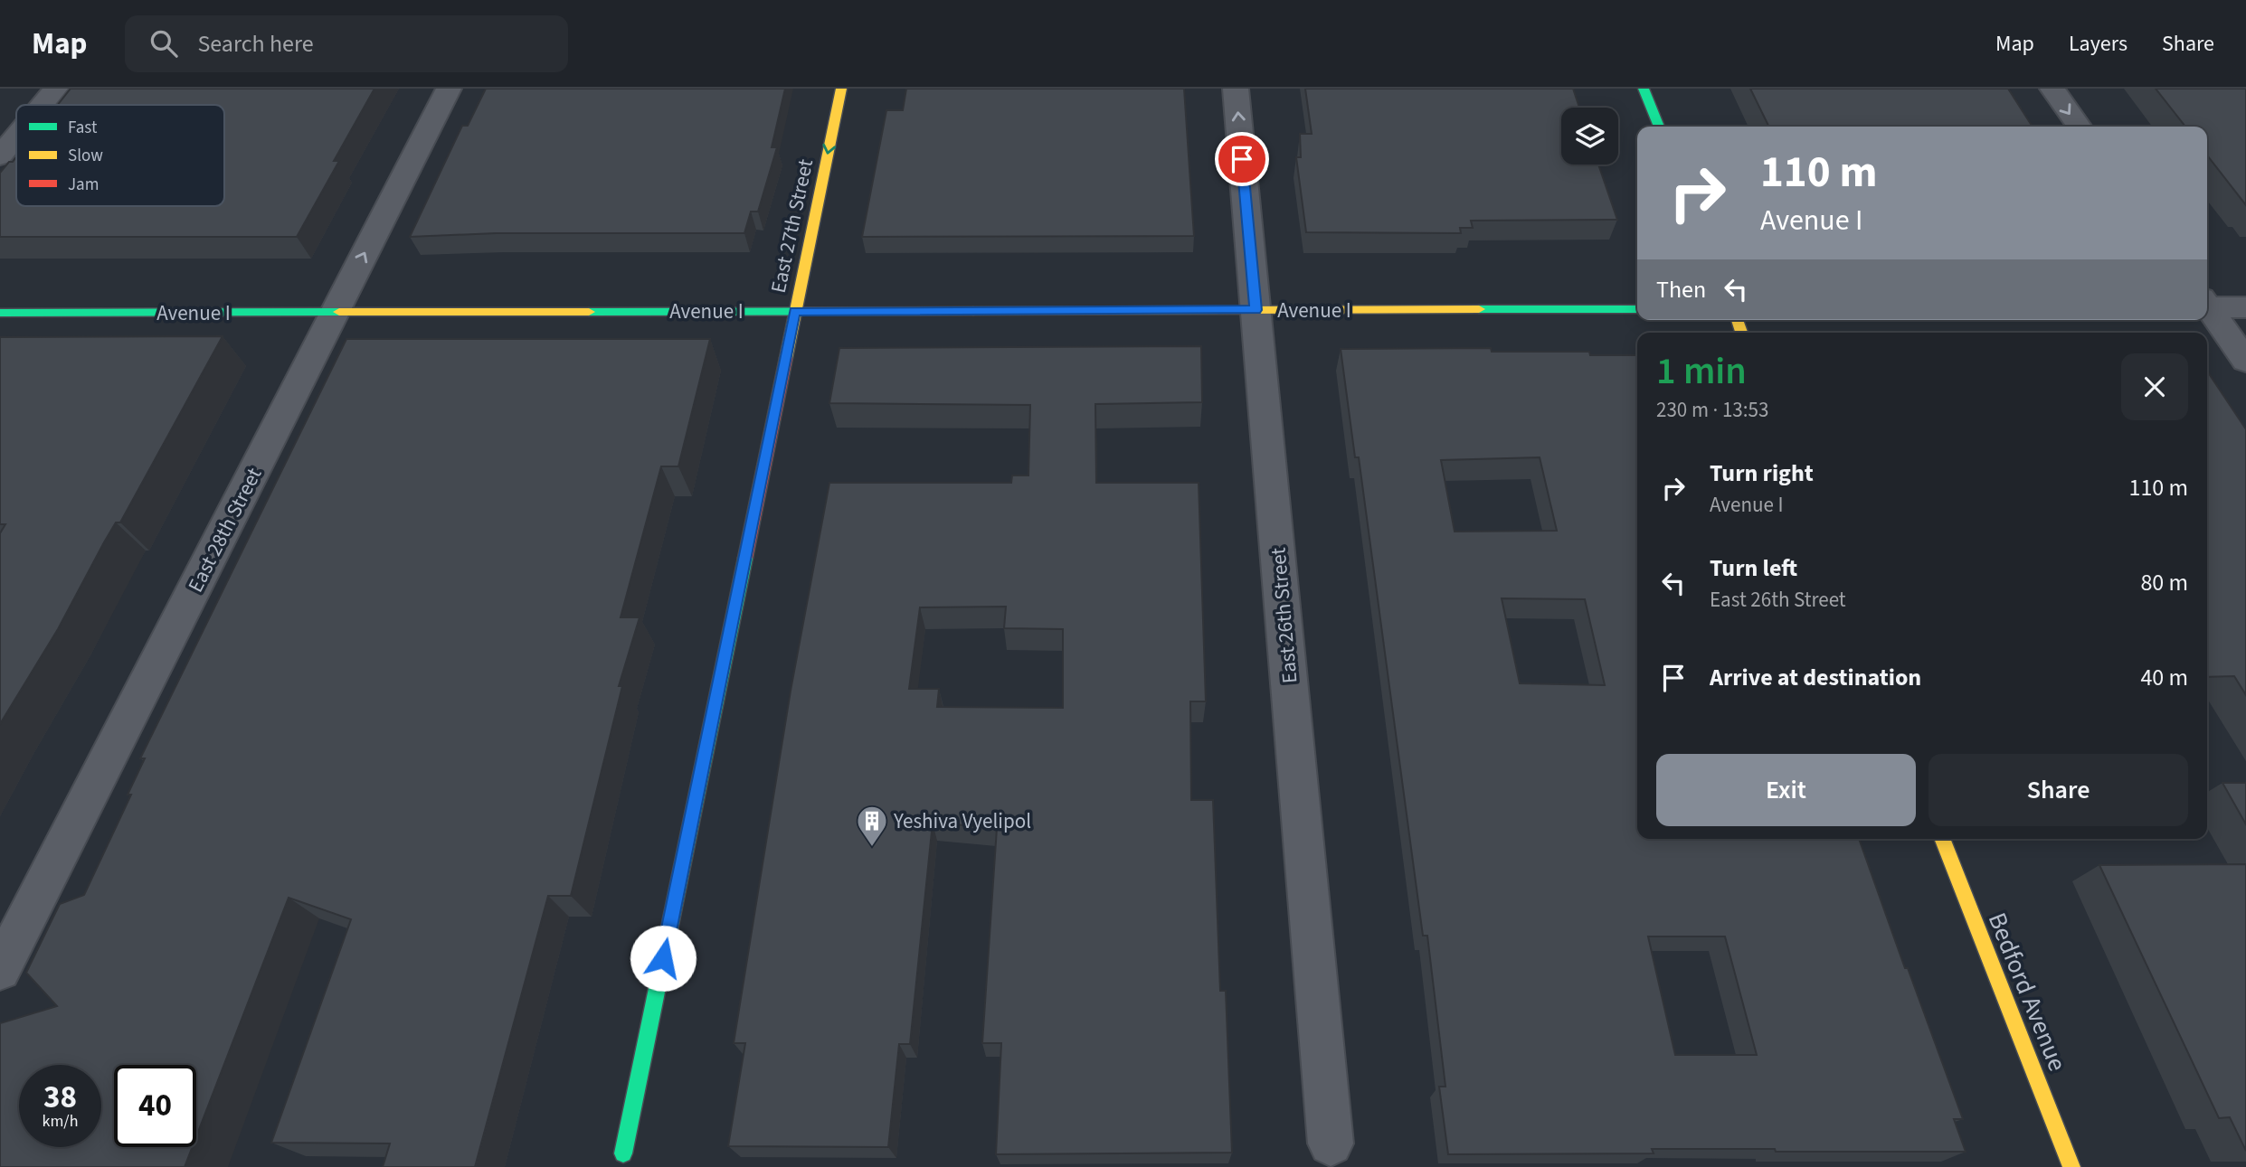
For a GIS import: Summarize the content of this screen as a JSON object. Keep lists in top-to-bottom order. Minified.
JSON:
{"streets":{"street":["East 27th Street","Avenue I","East 28th Street","East 26th Street","Bedford Avenue"]},"crossings":[["East 27th Street","Avenue I"],["Avenue I","East 28th Street"],["Avenue I","East 26th Street"]],"places":{"building":["Yeshiva Vyelipol"]},"legend":["Fast","Slow","Jam"],"page":{"header":"Map","search":"Search here","nav":["Map","Layers","Share"],"turn":["110 m","Avenue I"],"then":"Then","heading":["1 min","230 m · 13:53"],"list":[{"name":"Turn right","note":"Avenue I","value":"110 m"},{"name":"Turn left","note":"East 26th Street","value":"80 m"},{"name":"Arrive at destination","value":"40 m"}],"buttons":["Exit","Share"],"speed":"38 km/h","limit":"40"}}
